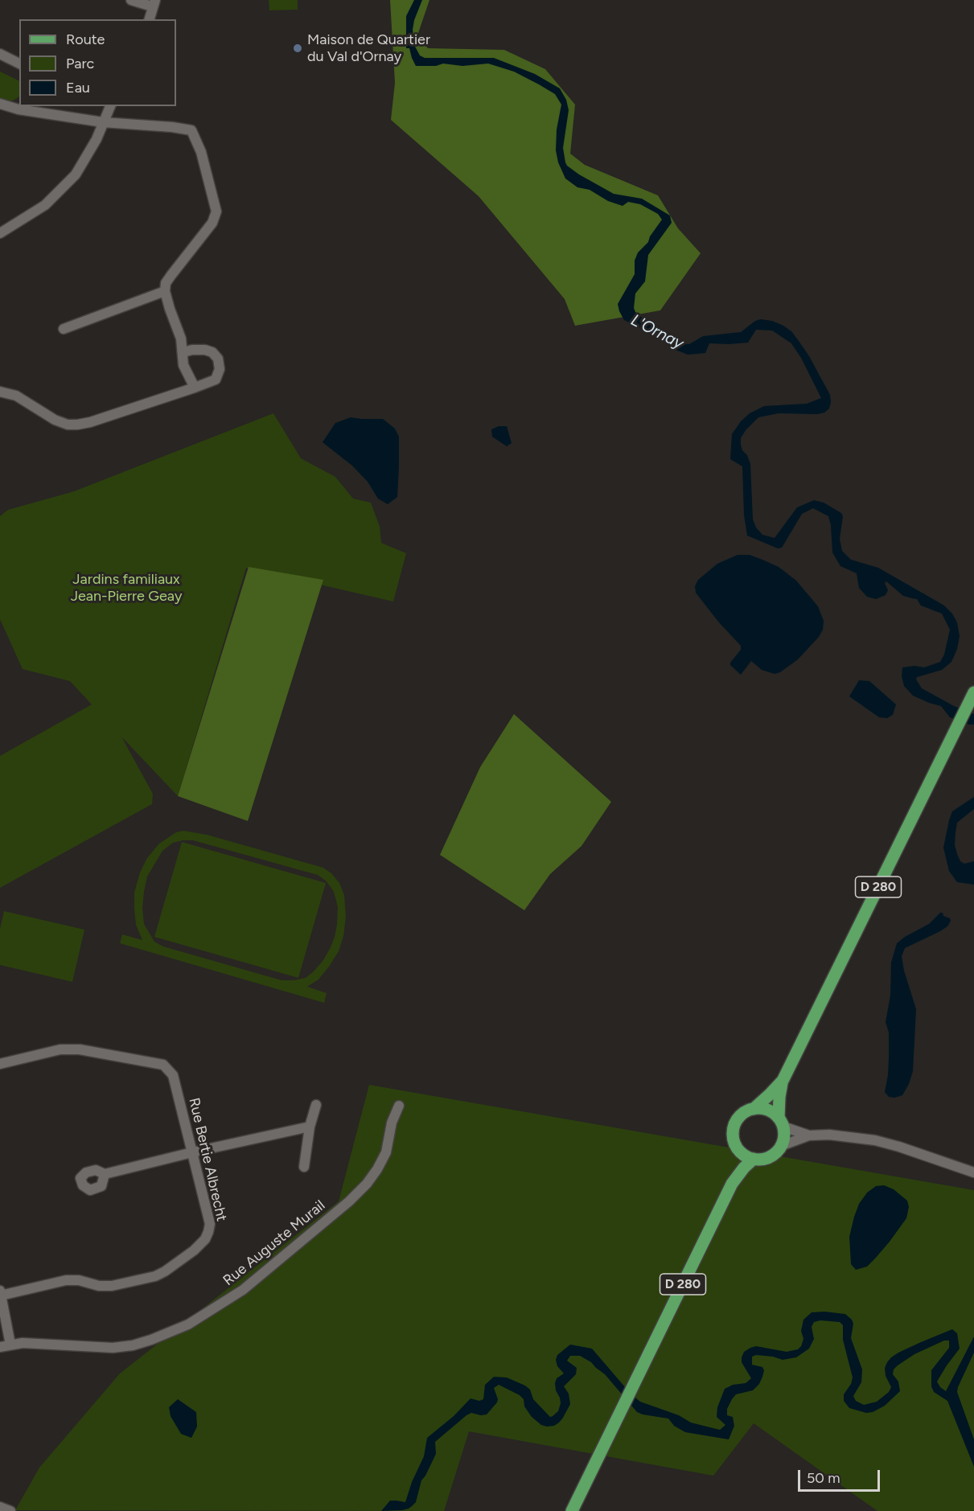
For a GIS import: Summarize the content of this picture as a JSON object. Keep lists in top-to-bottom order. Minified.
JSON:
{"streets":{"main road":["D 280"],"street":["Rue Bertie Albrecht","Rue Auguste Murail"]},"water":["L'Ornay"],"parks":["Jardins familiaux Jean-Pierre Geay"],"places":["Maison de Quartier du Val d'Ornay"],"legend":["Route","Parc","Eau"],"scale_bar":"50 m"}
